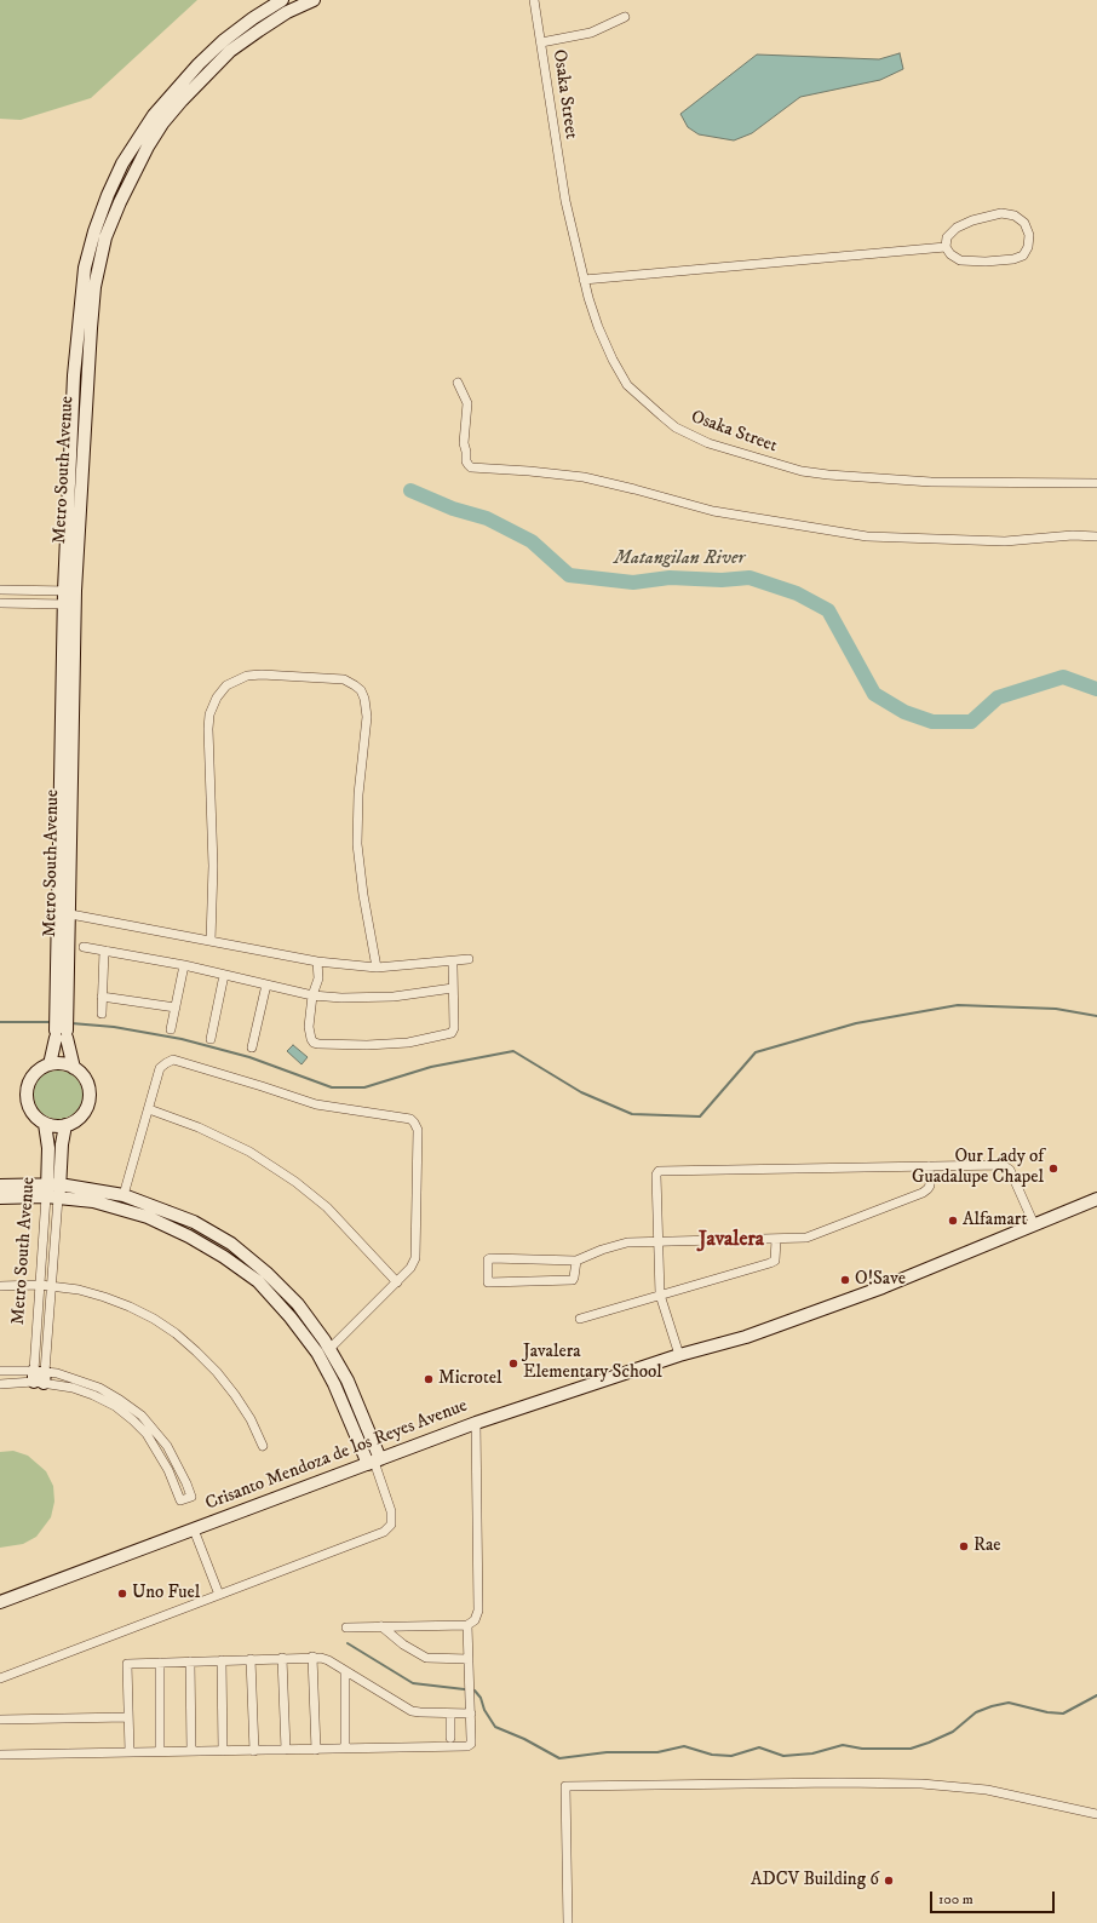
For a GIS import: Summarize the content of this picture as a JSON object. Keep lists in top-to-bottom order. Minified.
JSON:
{"streets":{"street":["Osaka Street","Metro South Avenue","Crisanto Mendoza de los Reyes Avenue"]},"districts":["Javalera"],"water":["Matangilan River"],"places":["Our Lady of Guadalupe Chapel","Alfamart","O!Save","Javalera Elementary School","Microtel","Rae","Uno Fuel","ADCV Building 6"],"scale_bar":"100 m"}
